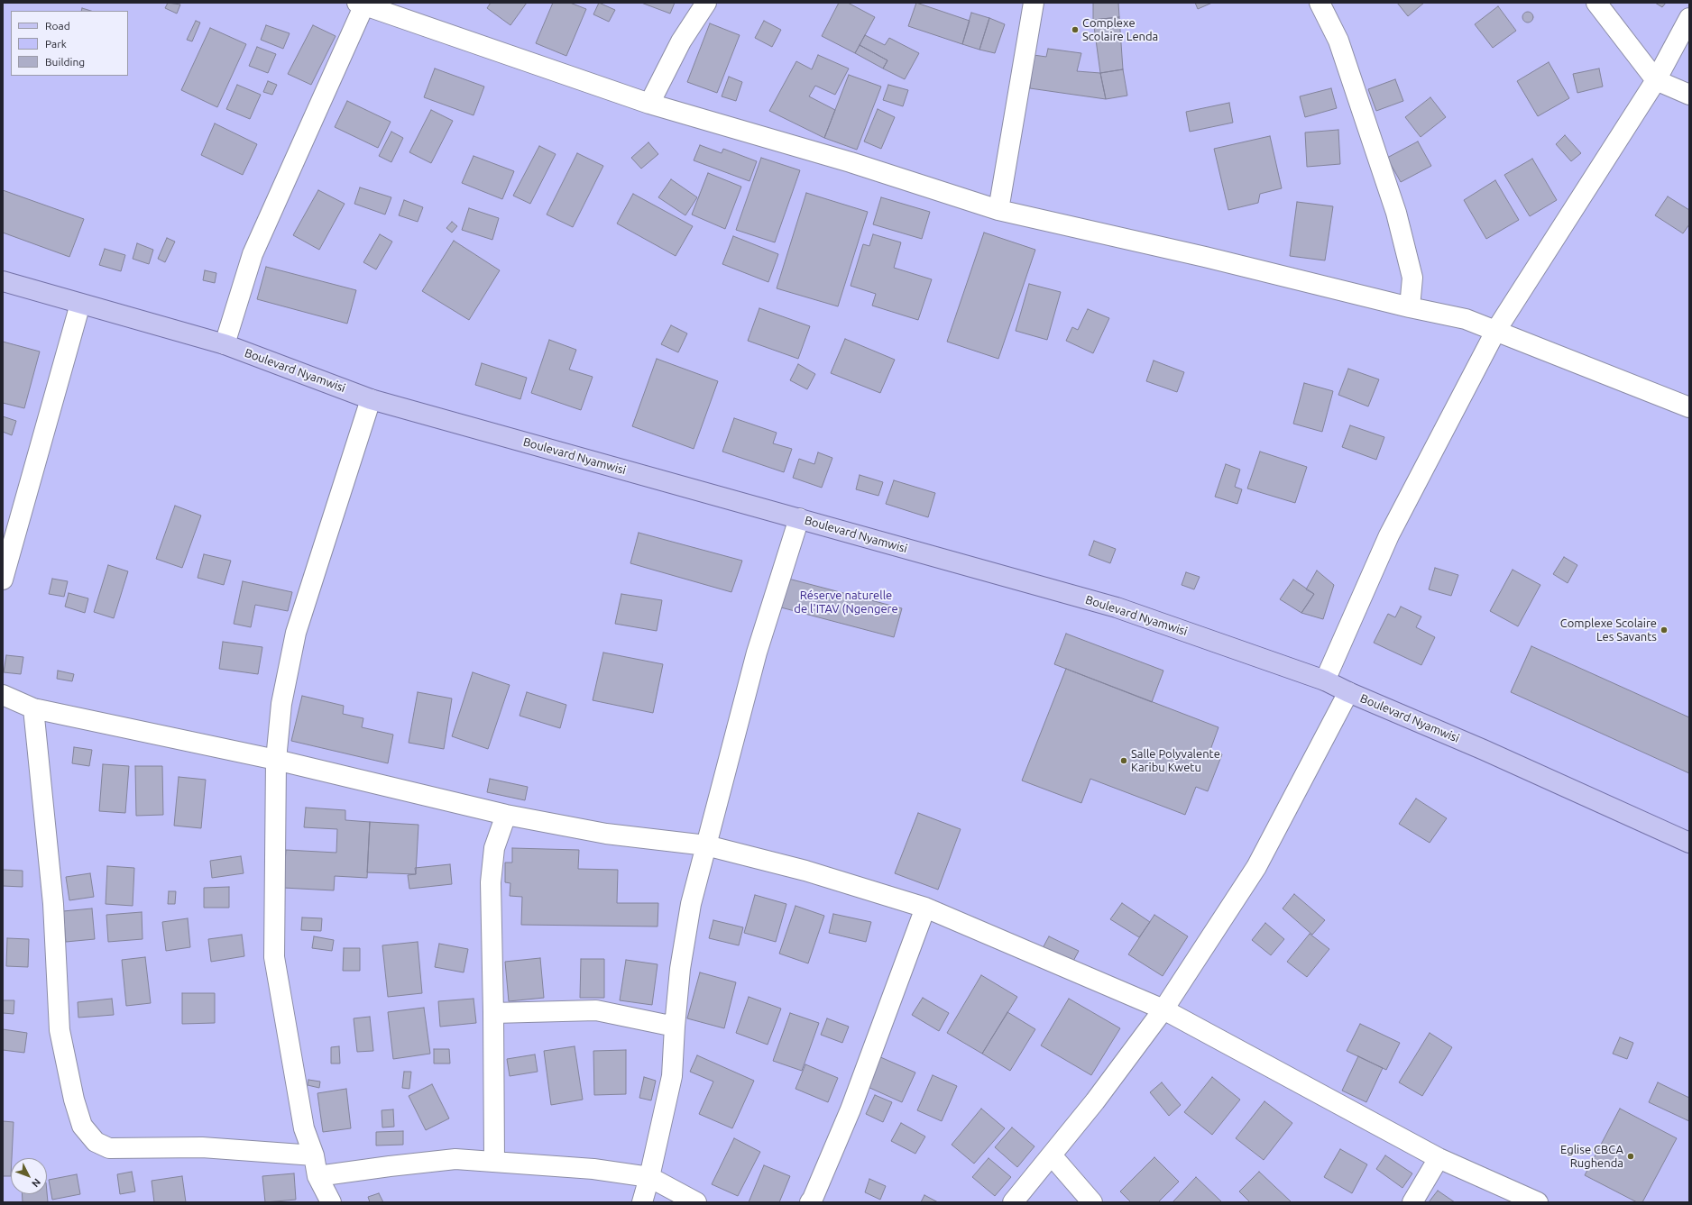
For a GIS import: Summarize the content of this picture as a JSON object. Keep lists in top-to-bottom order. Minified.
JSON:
{"streets":{"main road":["Boulevard Nyamwisi"]},"parks":["Réserve naturelle de l'ITAV (Ngengere"],"places":["Complexe Scolaire Lenda","Complexe Scolaire Les Savants","Salle Polyvalente Karibu Kwetu","Eglise CBCA Rughenda"],"legend":["Road","Park","Building"],"north":"bottom right"}
